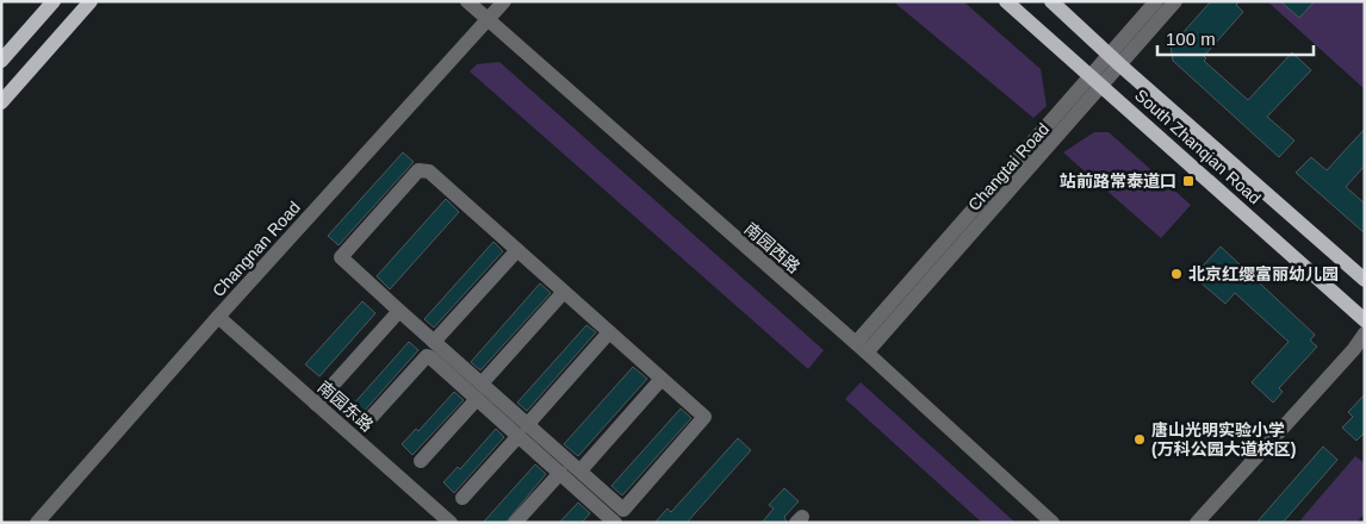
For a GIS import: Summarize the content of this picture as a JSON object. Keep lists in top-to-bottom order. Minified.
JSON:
{"streets":{"main road":["South Zhanqian Road"],"street":["Changtai Road","南园西路","Changnan Road","南园东路"]},"crossings":[["South Zhanqian Road","Changtai Road"],["Changtai Road","南园西路"],["南园西路","Changnan Road"],["Changnan Road","南园东路"]],"places":{"transit":["站前路常泰道口"],"other":["北京红缨富丽幼儿园","唐山光明实验小学 (万科公园大道校区)"]},"scale_bar":"100 m"}
